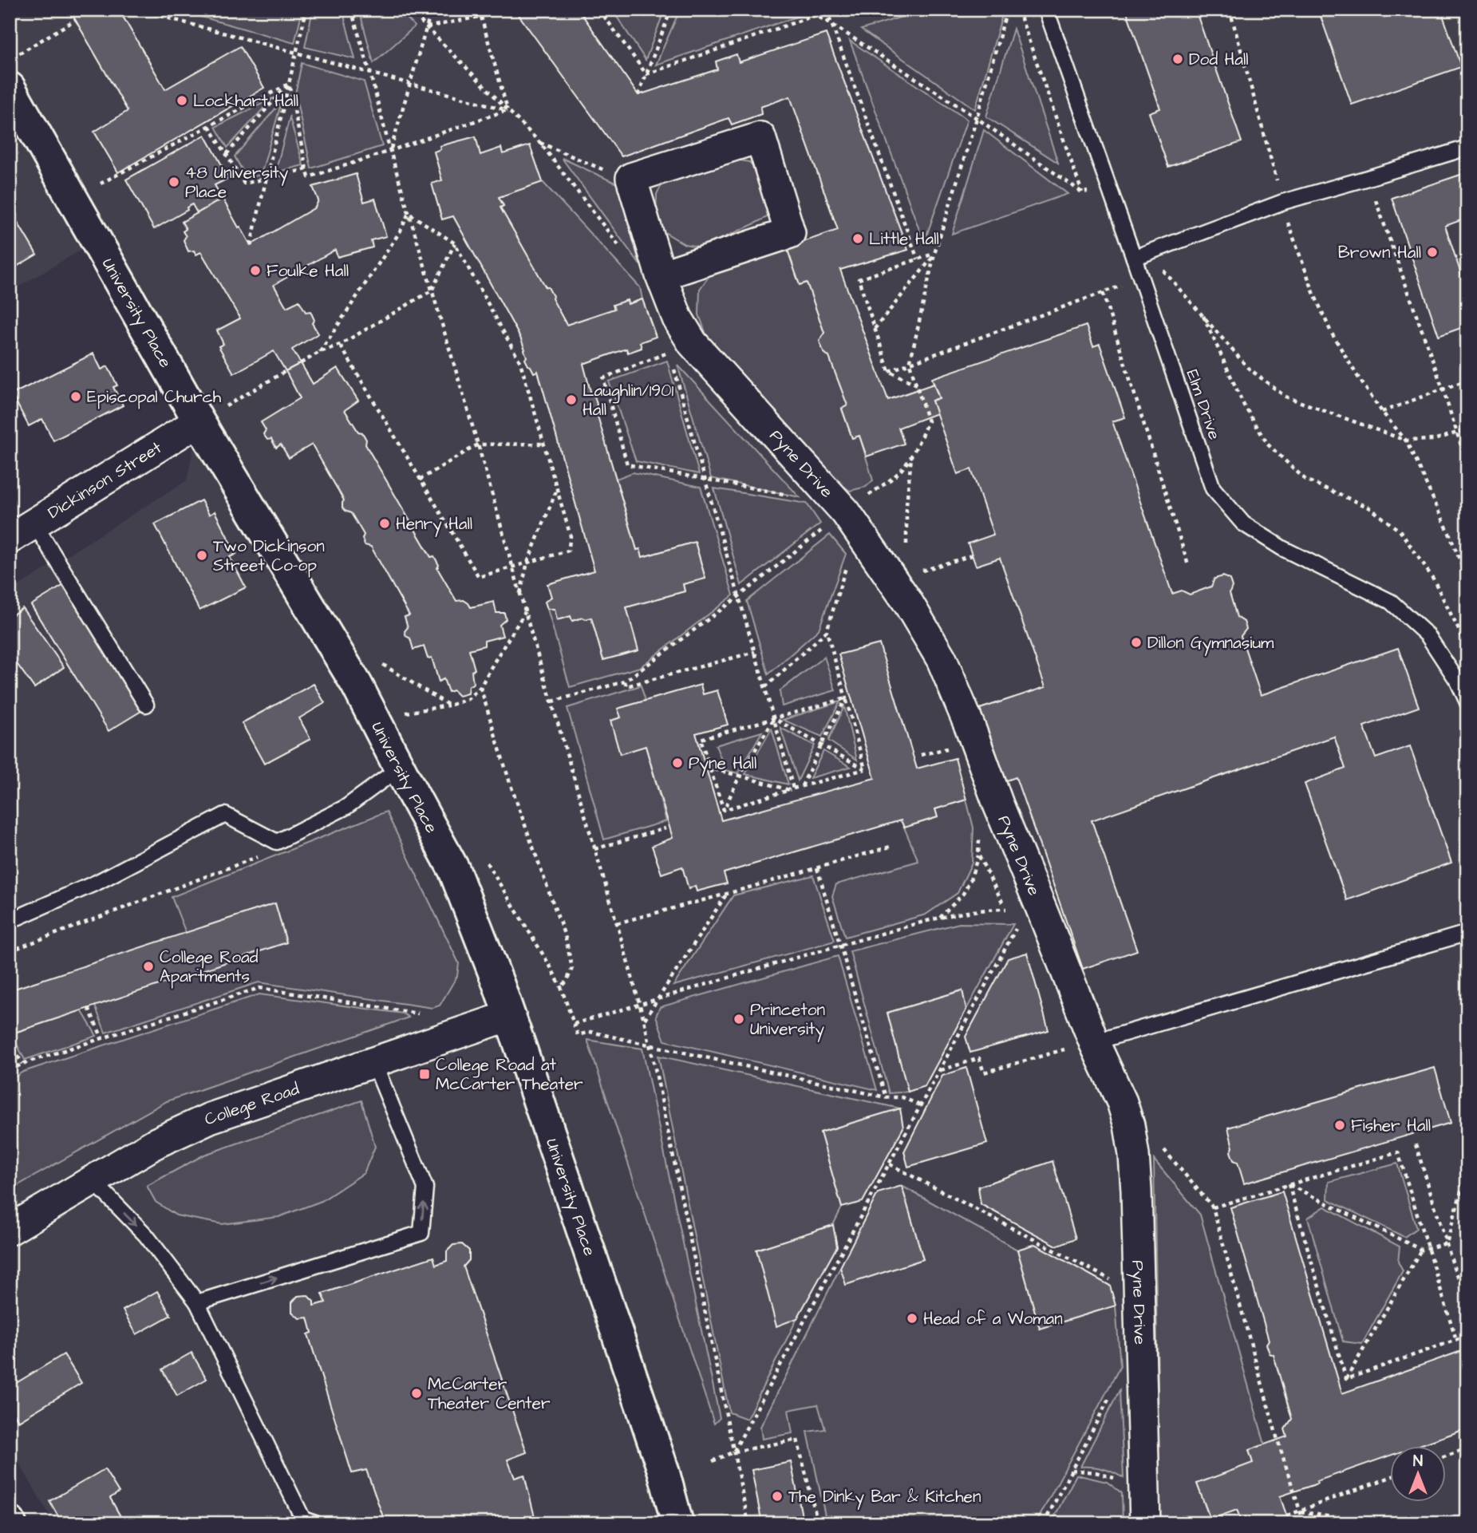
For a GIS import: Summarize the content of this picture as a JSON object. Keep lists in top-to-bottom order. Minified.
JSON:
{"streets":{"street":["University Place","Pyne Drive","Dickinson Street","College Road"],"lane":["Elm Drive"]},"crossings":[["University Place","Dickinson Street"],["University Place","College Road"]],"places":{"other":["Dod Hall","Lockhart Hall","48 University Place","Little Hall","Brown Hall","Foulke Hall","Episcopal Church","Laughlin/1901 Hall","Henry Hall","Two Dickinson Street Co-op","Dillon Gymnasium","Pyne Hall","College Road Apartments","Princeton University","Fisher Hall","Head of a Woman","McCarter Theater Center","The Dinky Bar & Kitchen"],"transit":["College Road at McCarter Theater"]},"north":"top"}
